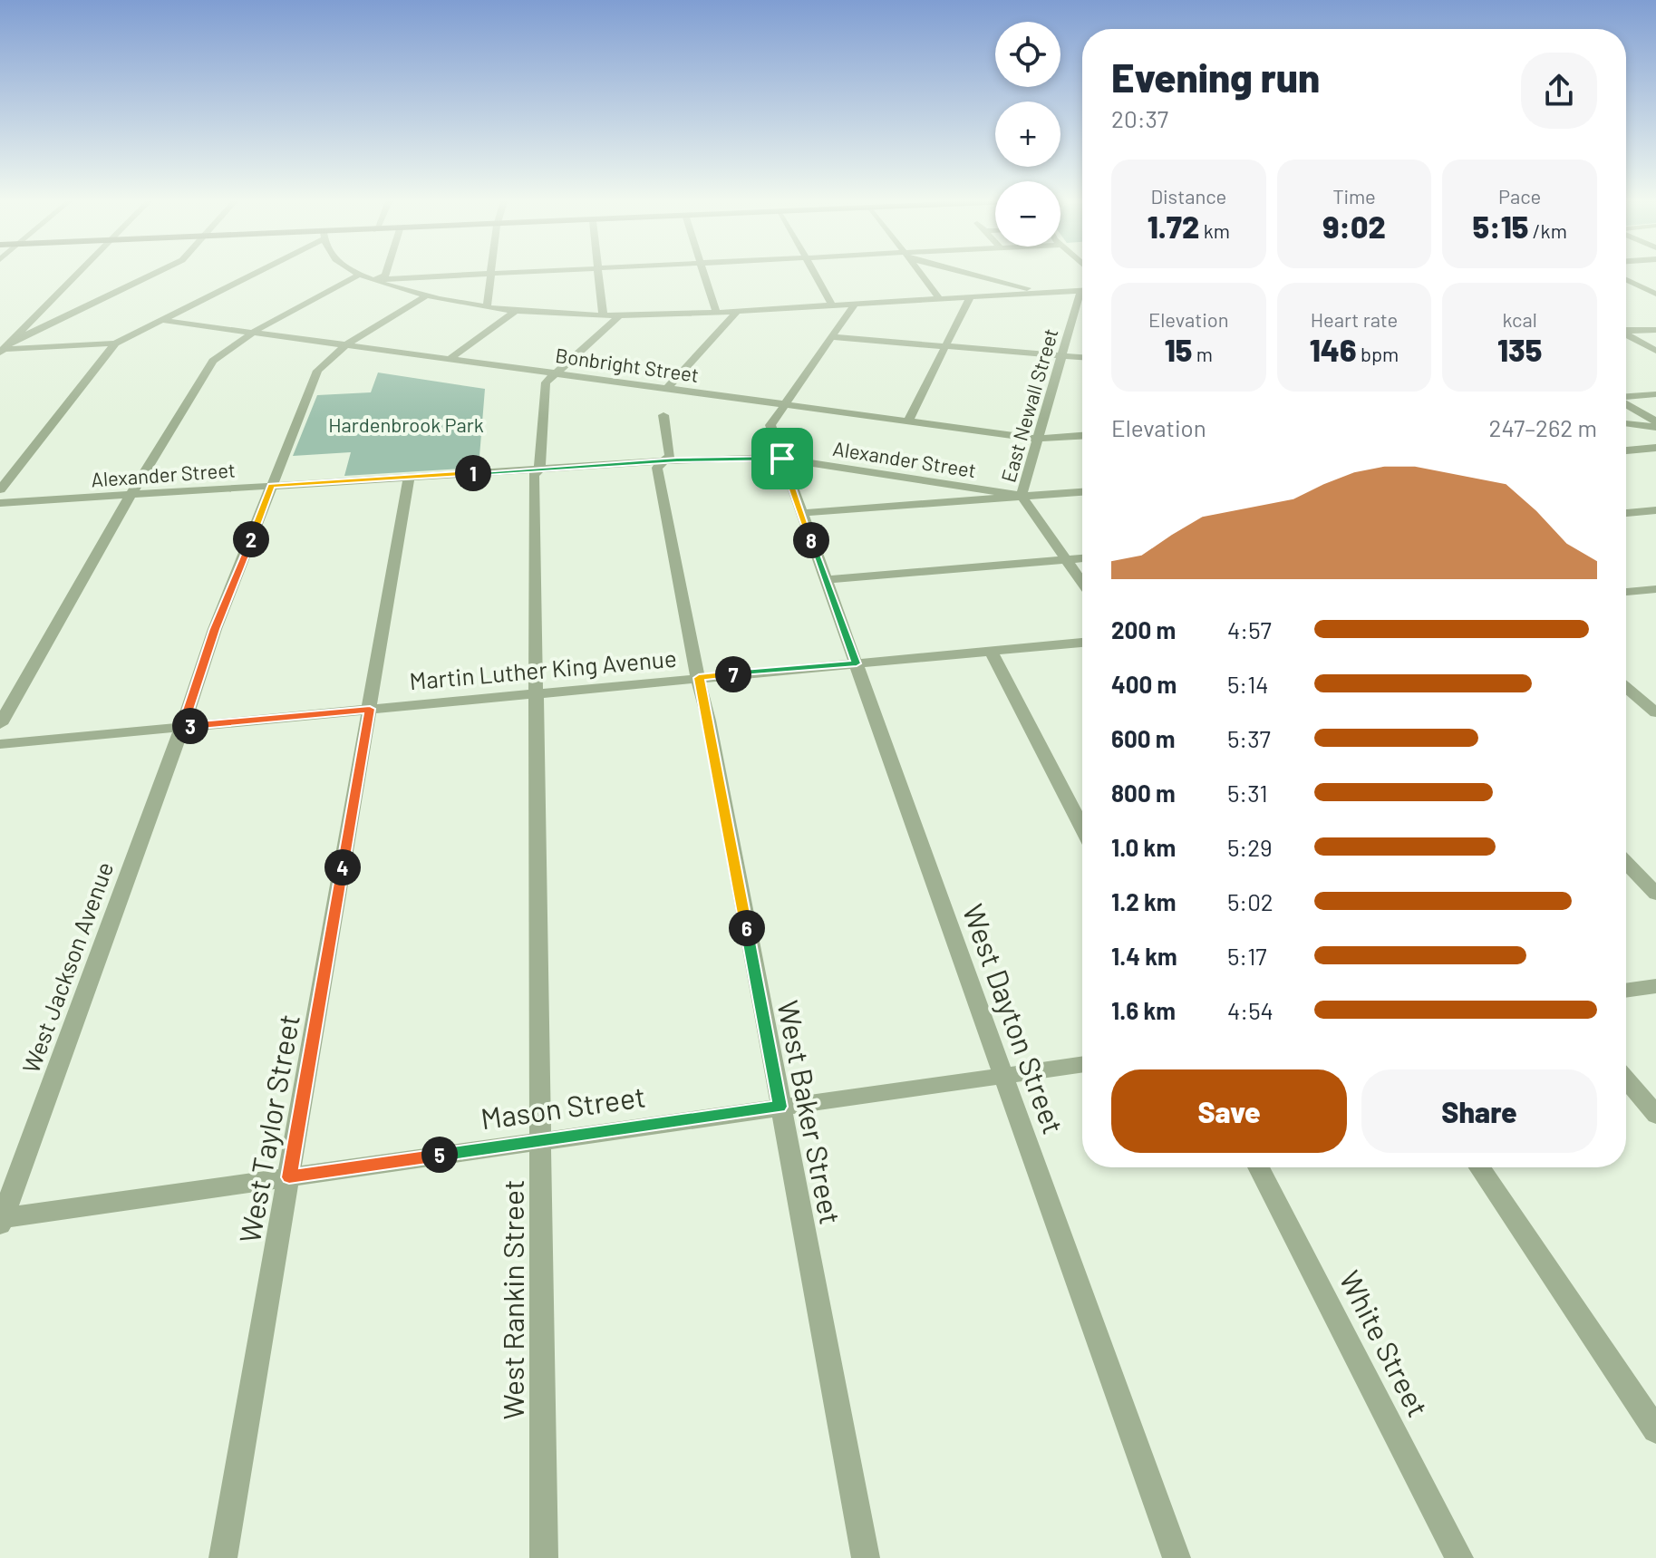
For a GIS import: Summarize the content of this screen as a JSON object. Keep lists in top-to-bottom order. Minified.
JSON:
{"streets":{"street":["Bonbright Street","East Newall Street","Alexander Street","Martin Luther King Avenue","West Jackson Avenue","West Dayton Street","Mason Street","West Baker Street","West Taylor Street","West Rankin Street","White Street"]},"crossings":[["Bonbright Street","East Newall Street"],["Bonbright Street","West Jackson Avenue"],["Bonbright Street","West Dayton Street"],["Bonbright Street","West Rankin Street"],["East Newall Street","Alexander Street"],["Alexander Street","West Jackson Avenue"],["Alexander Street","West Dayton Street"],["Alexander Street","West Baker Street"],["Alexander Street","West Taylor Street"],["Alexander Street","West Rankin Street"],["Martin Luther King Avenue","West Jackson Avenue"],["Martin Luther King Avenue","West Dayton Street"],["Martin Luther King Avenue","West Baker Street"],["Martin Luther King Avenue","West Taylor Street"],["Martin Luther King Avenue","West Rankin Street"],["West Jackson Avenue","Mason Street"],["West Dayton Street","Mason Street"],["Mason Street","West Baker Street"],["Mason Street","West Taylor Street"],["Mason Street","West Rankin Street"]],"parks":["Hardenbrook Park"],"page":{"map_buttons":["+","−"],"heading":["Evening run","20:37"],"stats":[["Distance","1.72 km"],["Time","9:02"],["Pace","5:15 /km"],["Elevation","15 m"],["Heart rate","146 bpm"],["kcal","135"]],"chart":["Elevation","247–262 m"],"pins":["1","2","8","7","3","4","6","5"],"list":[{"name":"200 m","note":"4:57"},{"name":"400 m","note":"5:14"},{"name":"600 m","note":"5:37"},{"name":"800 m","note":"5:31"},{"name":"1.0 km","note":"5:29"},{"name":"1.2 km","note":"5:02"},{"name":"1.4 km","note":"5:17"},{"name":"1.6 km","note":"4:54"}],"buttons":["Save","Share"]}}
